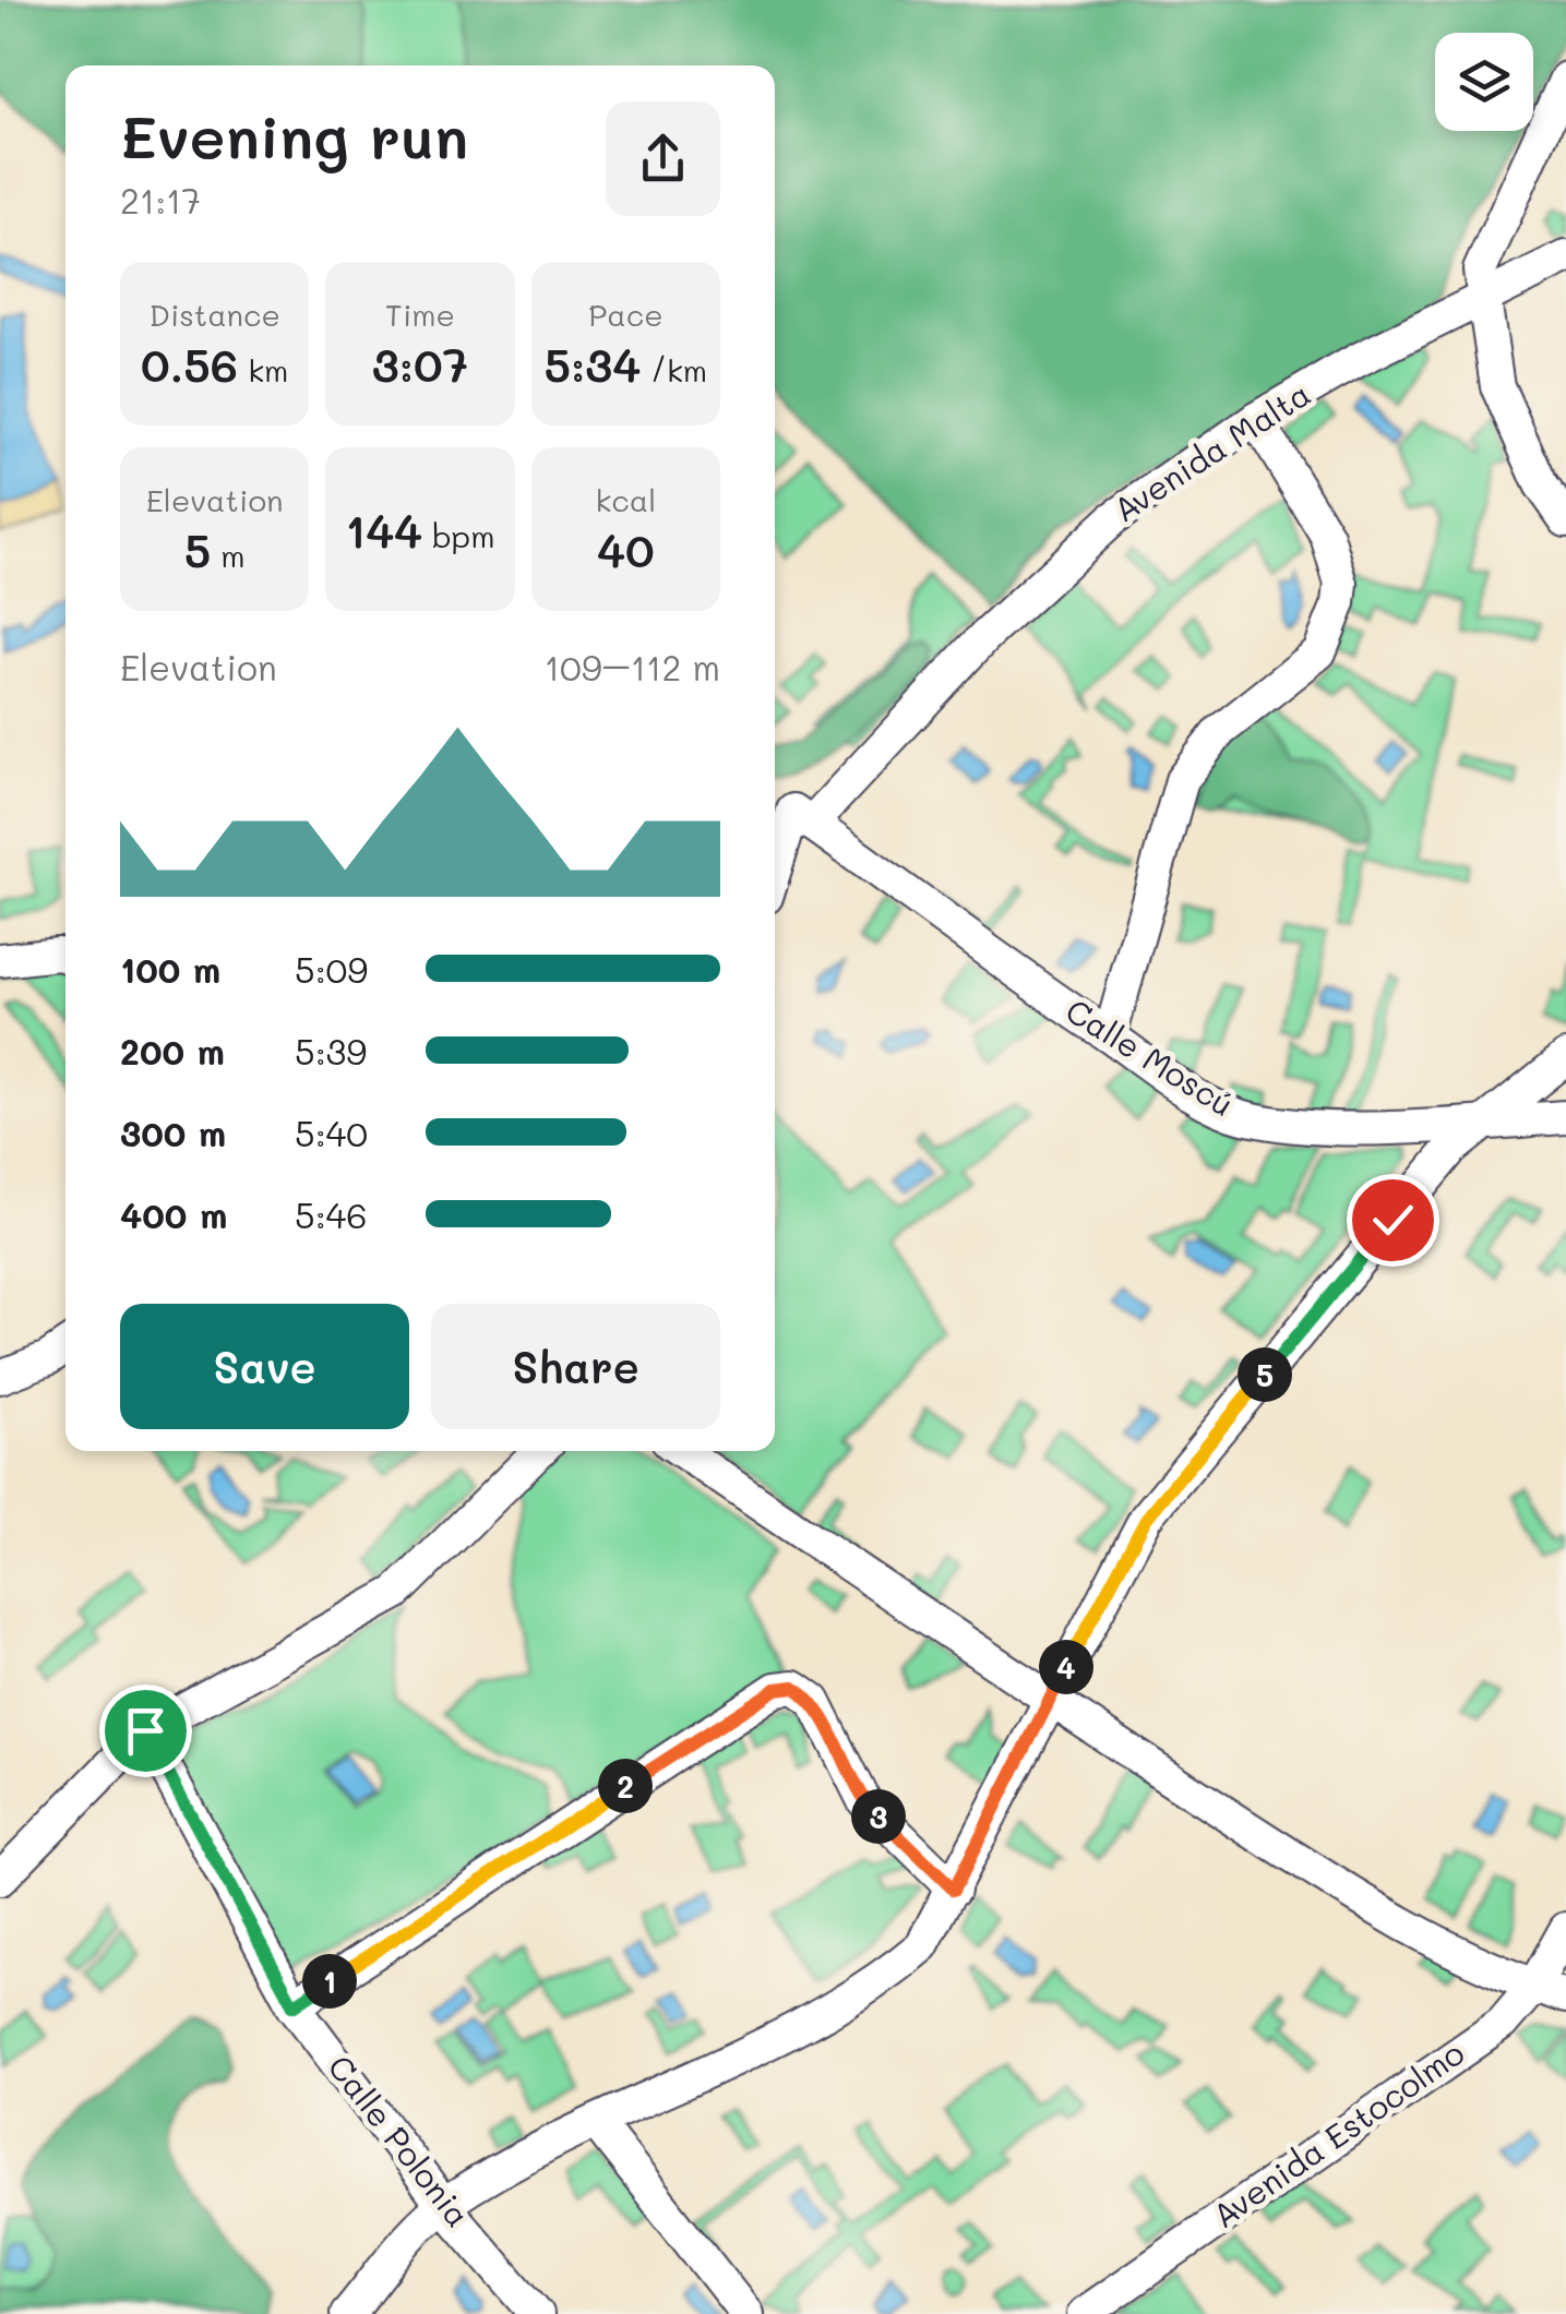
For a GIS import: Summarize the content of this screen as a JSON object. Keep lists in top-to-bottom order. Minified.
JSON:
{"streets":{"street":["Avenida Malta","Calle Moscú","Avenida Estocolmo","Calle Polonia"]},"crossings":[["Avenida Malta","Calle Moscú"]],"page":{"heading":["Evening run","21:17"],"stats":[["Distance","0.56 km"],["Time","3:07"],["Pace","5:34 /km"],["Elevation","5 m"],["144 bpm"],["kcal","40"]],"chart":["Elevation","109–112 m"],"list":[{"name":"100 m","note":"5:09"},{"name":"200 m","note":"5:39"},{"name":"300 m","note":"5:40"},{"name":"400 m","note":"5:46"}],"buttons":["Save","Share"],"pins":["5","4","2","3","1"]}}
